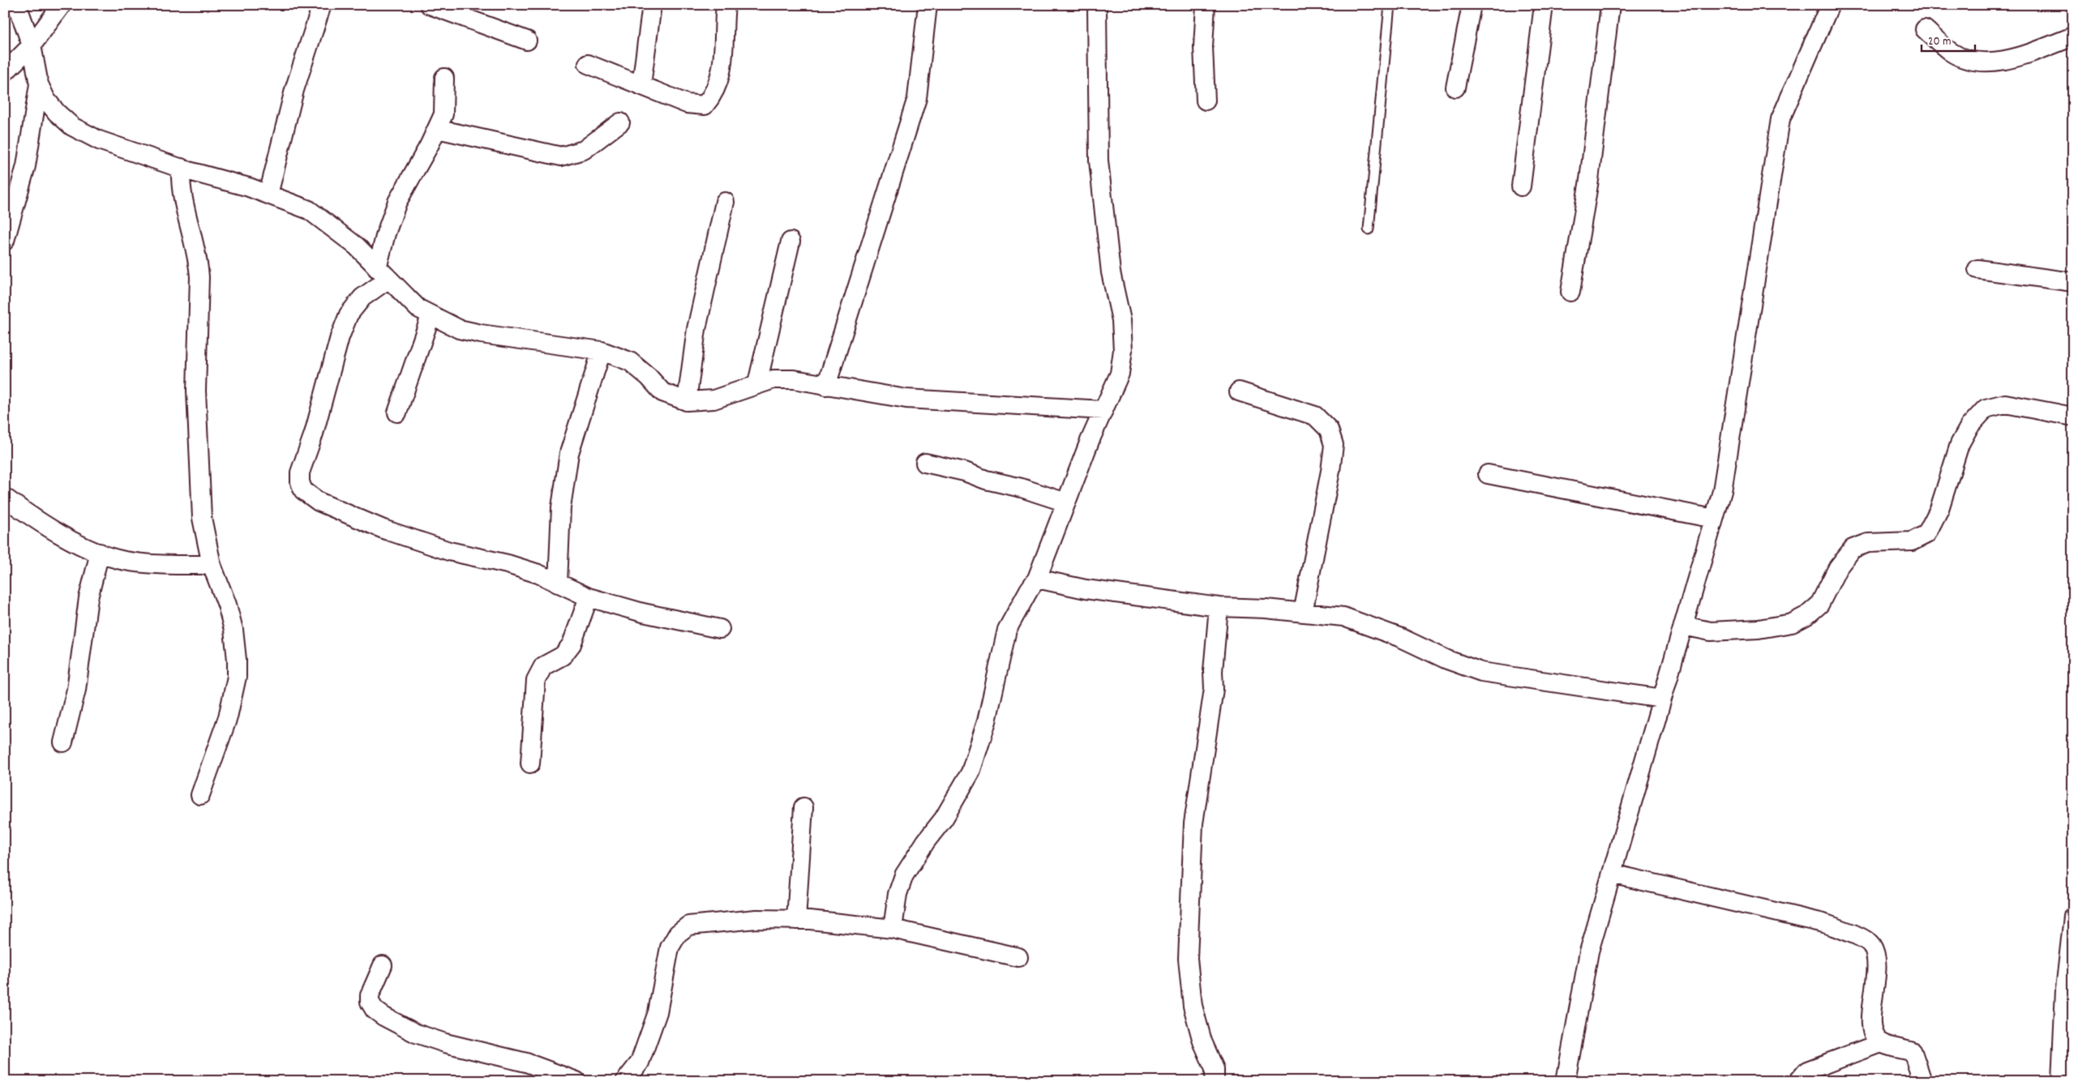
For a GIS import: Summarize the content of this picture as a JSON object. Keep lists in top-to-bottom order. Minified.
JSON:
{"scale_bar":"20 m"}
